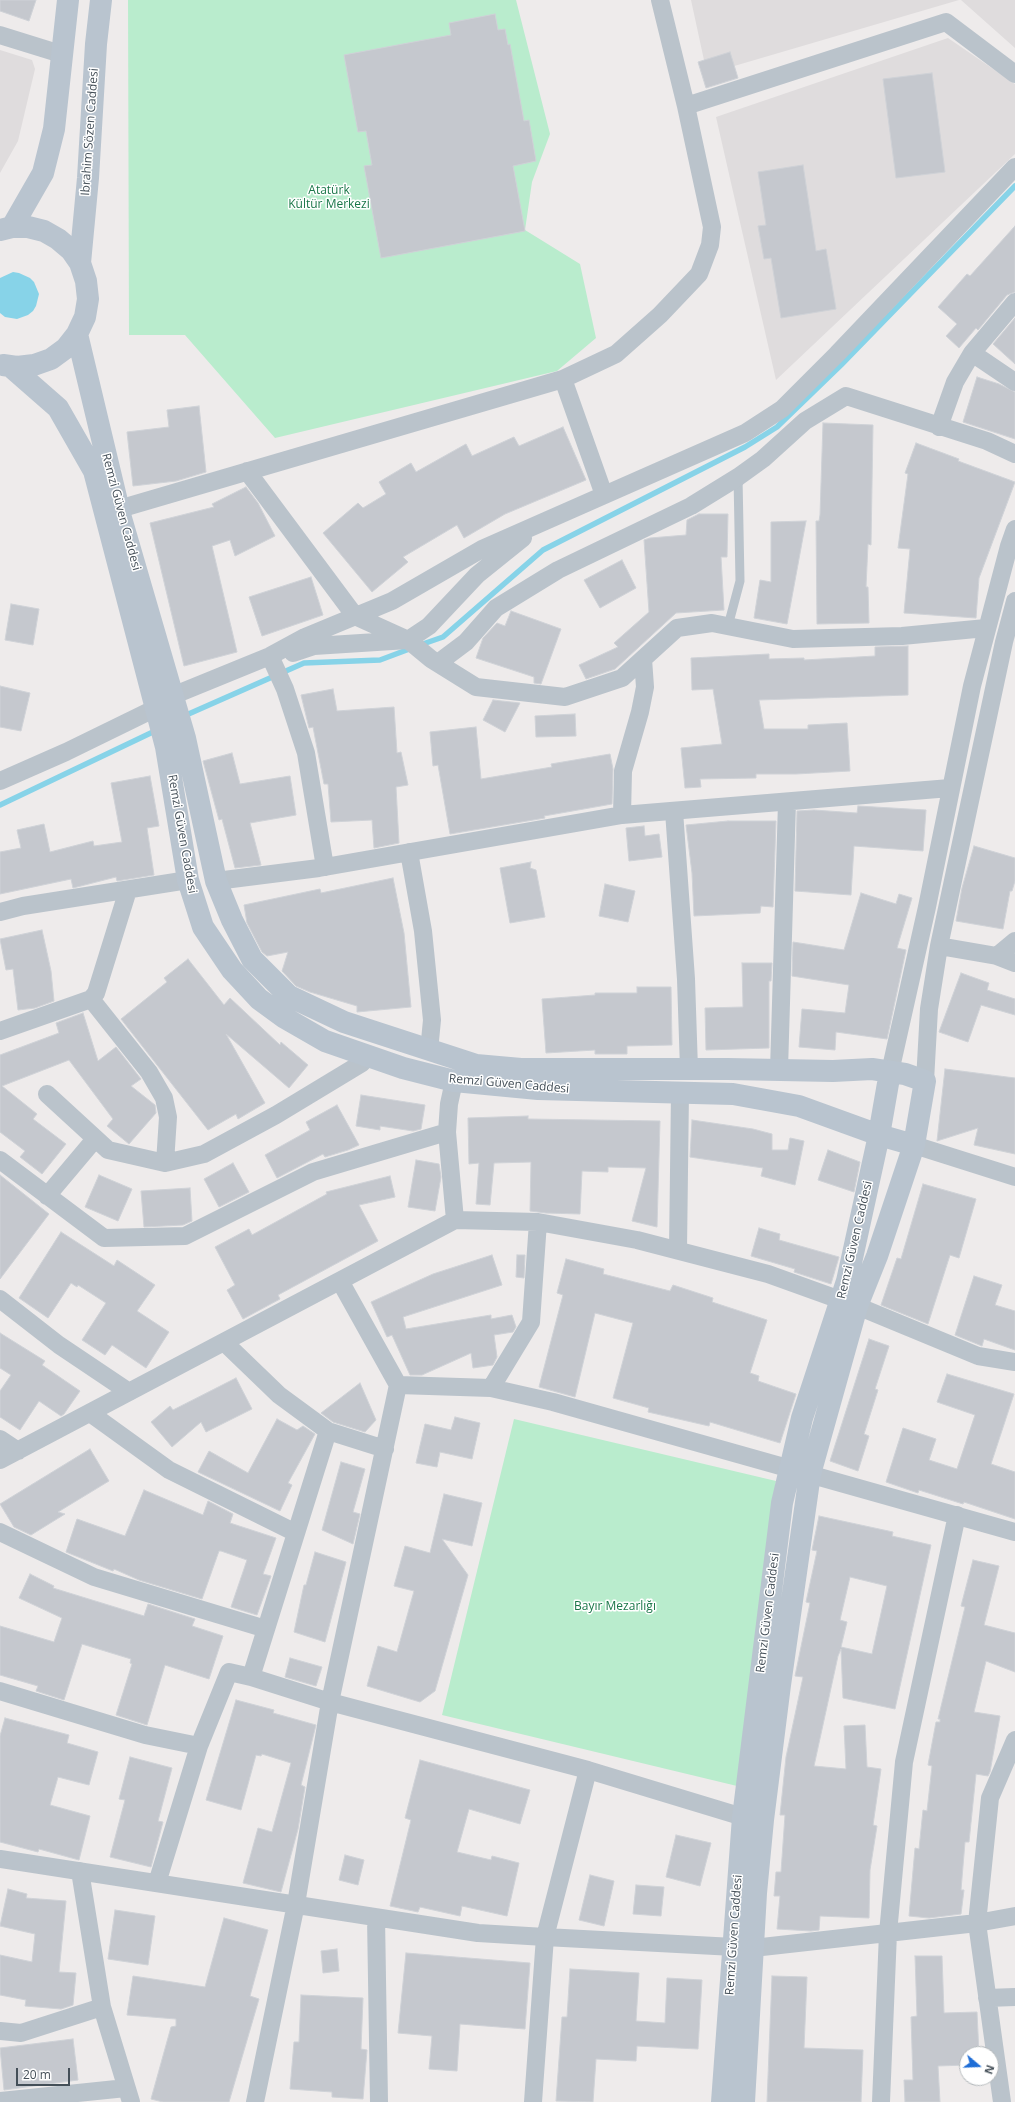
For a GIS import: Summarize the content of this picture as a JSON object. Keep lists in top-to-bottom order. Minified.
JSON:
{"streets":{"main road":["Ibrahim Sözen Caddesi","Remzi Güven Caddesi"]},"parks":["Atatürk Kültür Merkezi","Bayır Mezarlığı"],"scale_bar":"20 m","north":"right"}
